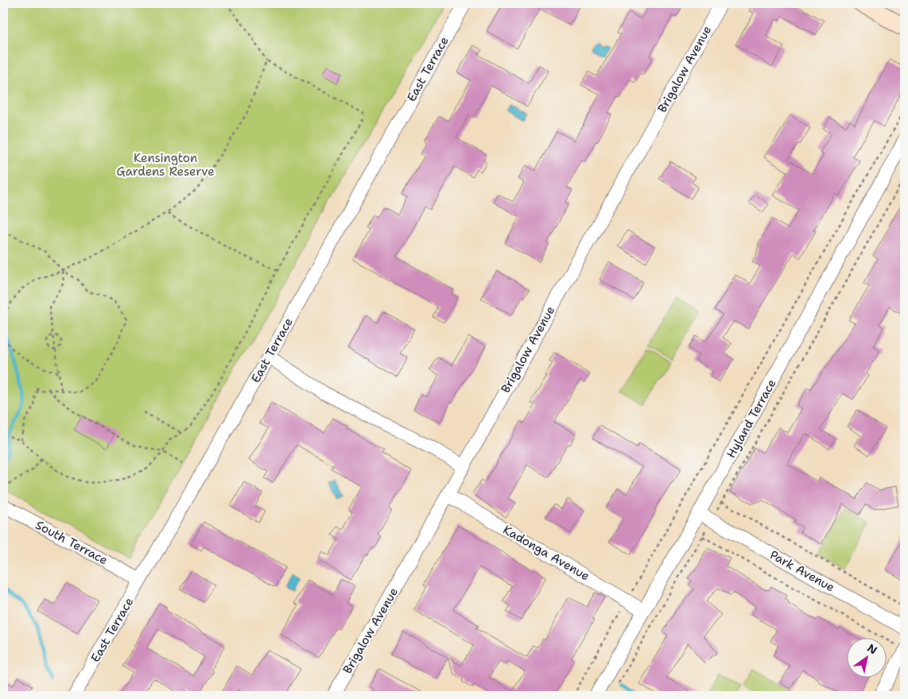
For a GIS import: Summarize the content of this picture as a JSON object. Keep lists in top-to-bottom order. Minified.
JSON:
{"streets":{"street":["East Terrace","Brigalow Avenue","Hyland Terrace","South Terrace","Kadonga Avenue","Park Avenue"]},"crossings":[["East Terrace","South Terrace"],["Brigalow Avenue","Kadonga Avenue"],["Hyland Terrace","Kadonga Avenue"],["Hyland Terrace","Park Avenue"]],"parks":["Kensington Gardens Reserve"],"north":"top right"}
